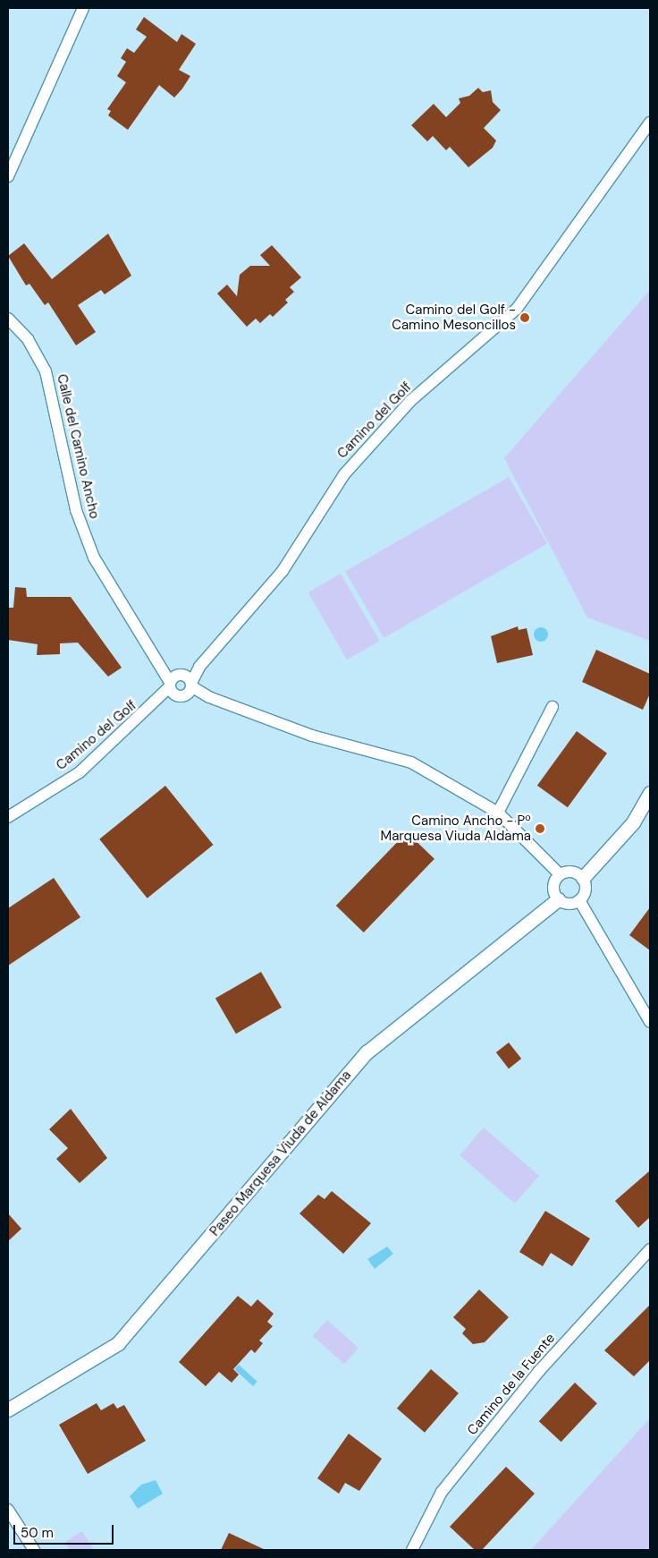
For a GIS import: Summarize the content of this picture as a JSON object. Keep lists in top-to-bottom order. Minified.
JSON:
{"streets":{"street":["Camino del Golf","Calle del Camino Ancho","Paseo Marquesa Viuda de Aldama","Camino de la Fuente"]},"crossings":[["Camino del Golf","Calle del Camino Ancho"]],"places":["Camino del Golf - Camino Mesoncillos","Camino Ancho - Pº Marquesa Viuda Aldama"],"scale_bar":"50 m"}
